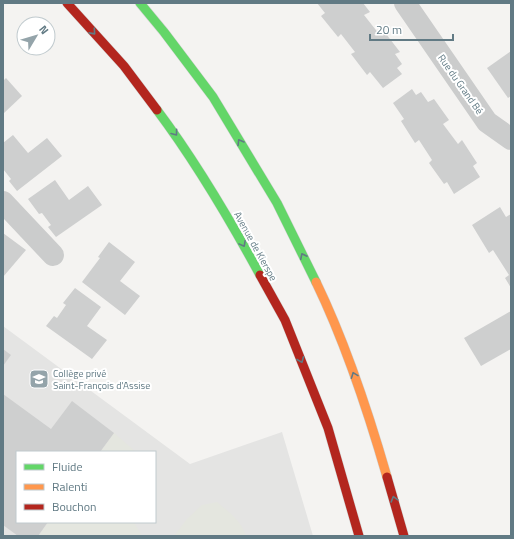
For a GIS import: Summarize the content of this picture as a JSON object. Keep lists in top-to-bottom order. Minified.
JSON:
{"streets":{"main road":["Avenue de Kierspe"],"street":["Rue du Grand Bé"]},"places":{"school or university":["Collège privé Saint-François d'Assise"]},"legend":["Fluide","Ralenti","Bouchon"],"scale_bar":"20 m","north":"top right"}
